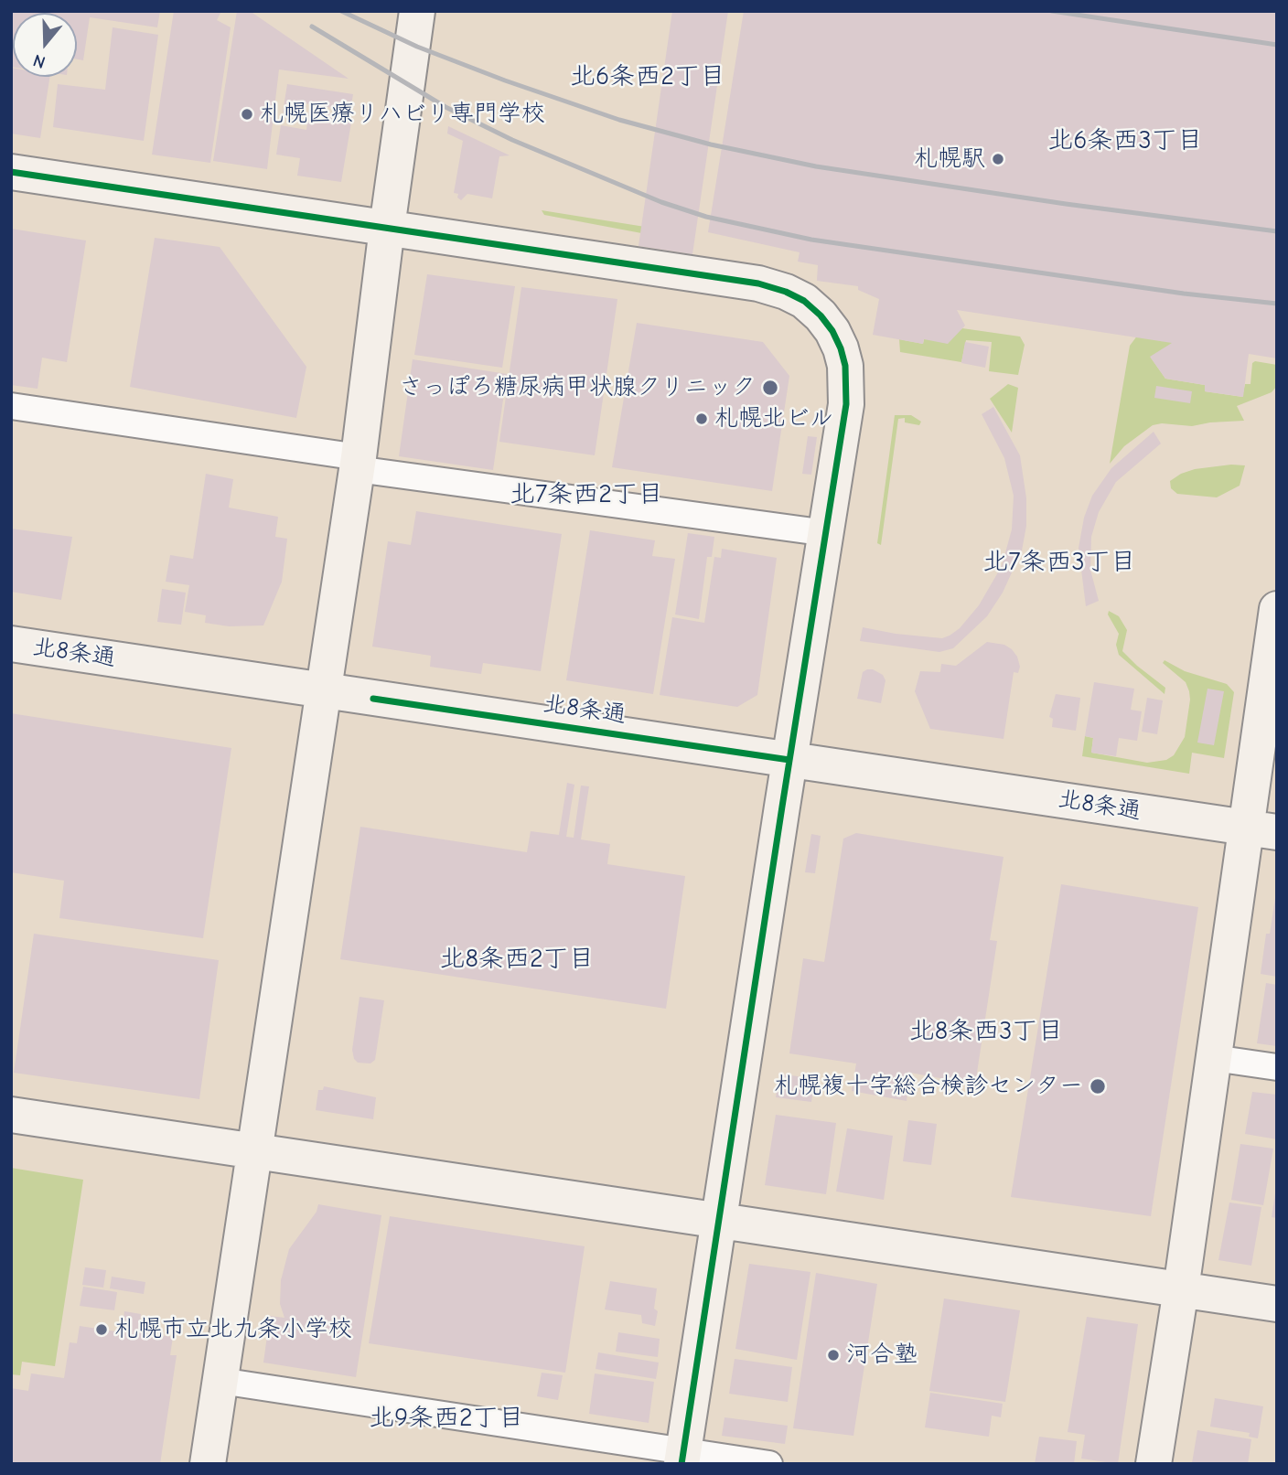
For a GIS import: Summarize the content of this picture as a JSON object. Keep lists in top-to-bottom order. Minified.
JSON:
{"streets":{"street":["北8条通"]},"districts":["北6条西2丁目","北6条西3丁目","北7条西2丁目","北7条西3丁目","北8条西2丁目","北8条西3丁目","北9条西2丁目"],"places":["札幌医療リハビリ専門学校","札幌駅","さっぽろ糖尿病甲状腺クリニック","札幌北ビル","札幌複十字総合検診センター","札幌市立北九条小学校","河合塾"],"north":"bottom"}
